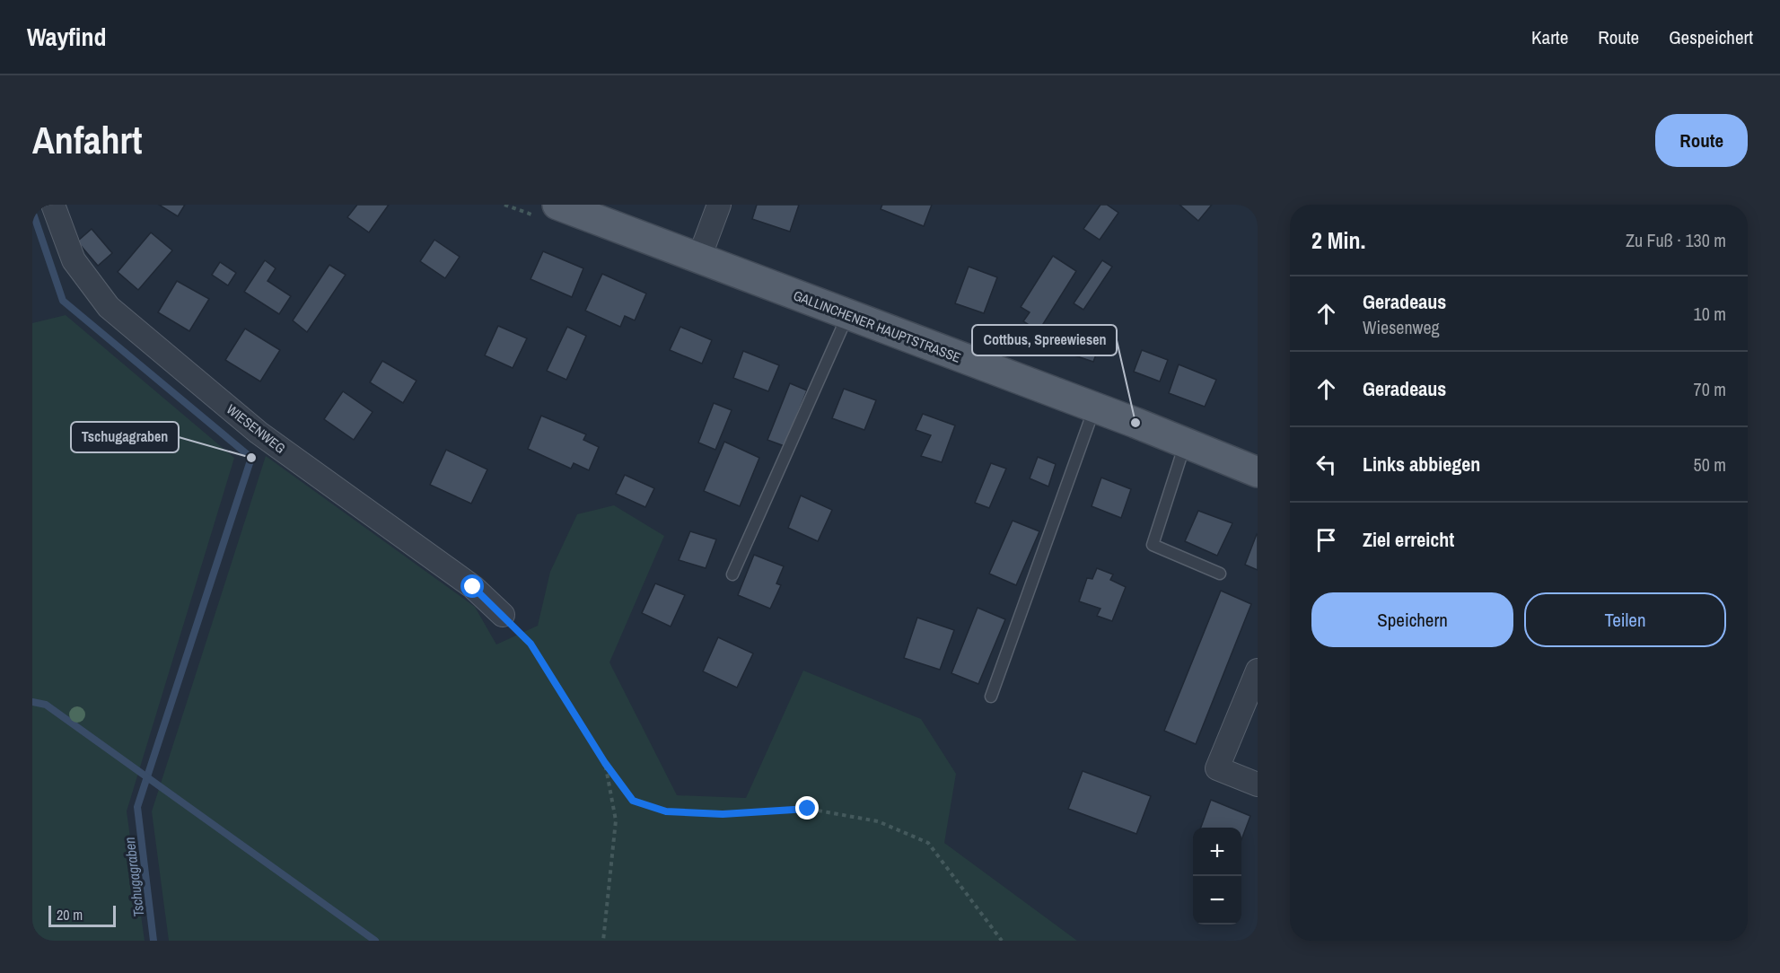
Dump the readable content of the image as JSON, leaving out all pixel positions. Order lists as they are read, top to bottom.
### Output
{
  "streets": {
    "main road": ["GALLINCHENER HAUPTSTRASSE"],
    "street": ["WIESENWEG"]
  },
  "water": ["Tschugagraben"],
  "places": ["Cottbus, Spreewiesen", "Tschugagraben"],
  "scale_bar": "20 m",
  "page": {
    "header": "Wayfind",
    "nav": ["Karte", "Route", "Gespeichert"],
    "buttons": [
      "Route",
      ["Speichern", "Teilen"]
    ],
    "title": "Anfahrt",
    "heading": ["2 Min.", "Zu Fuß · 130 m"],
    "list": [
      ["Geradeaus", "Wiesenweg", "10 m"],
      ["Geradeaus", "70 m"],
      ["Links abbiegen", "50 m"],
      "Ziel erreicht"
    ],
    "map_buttons": ["+", "−"],
    "scale": "20 m"
  }
}
